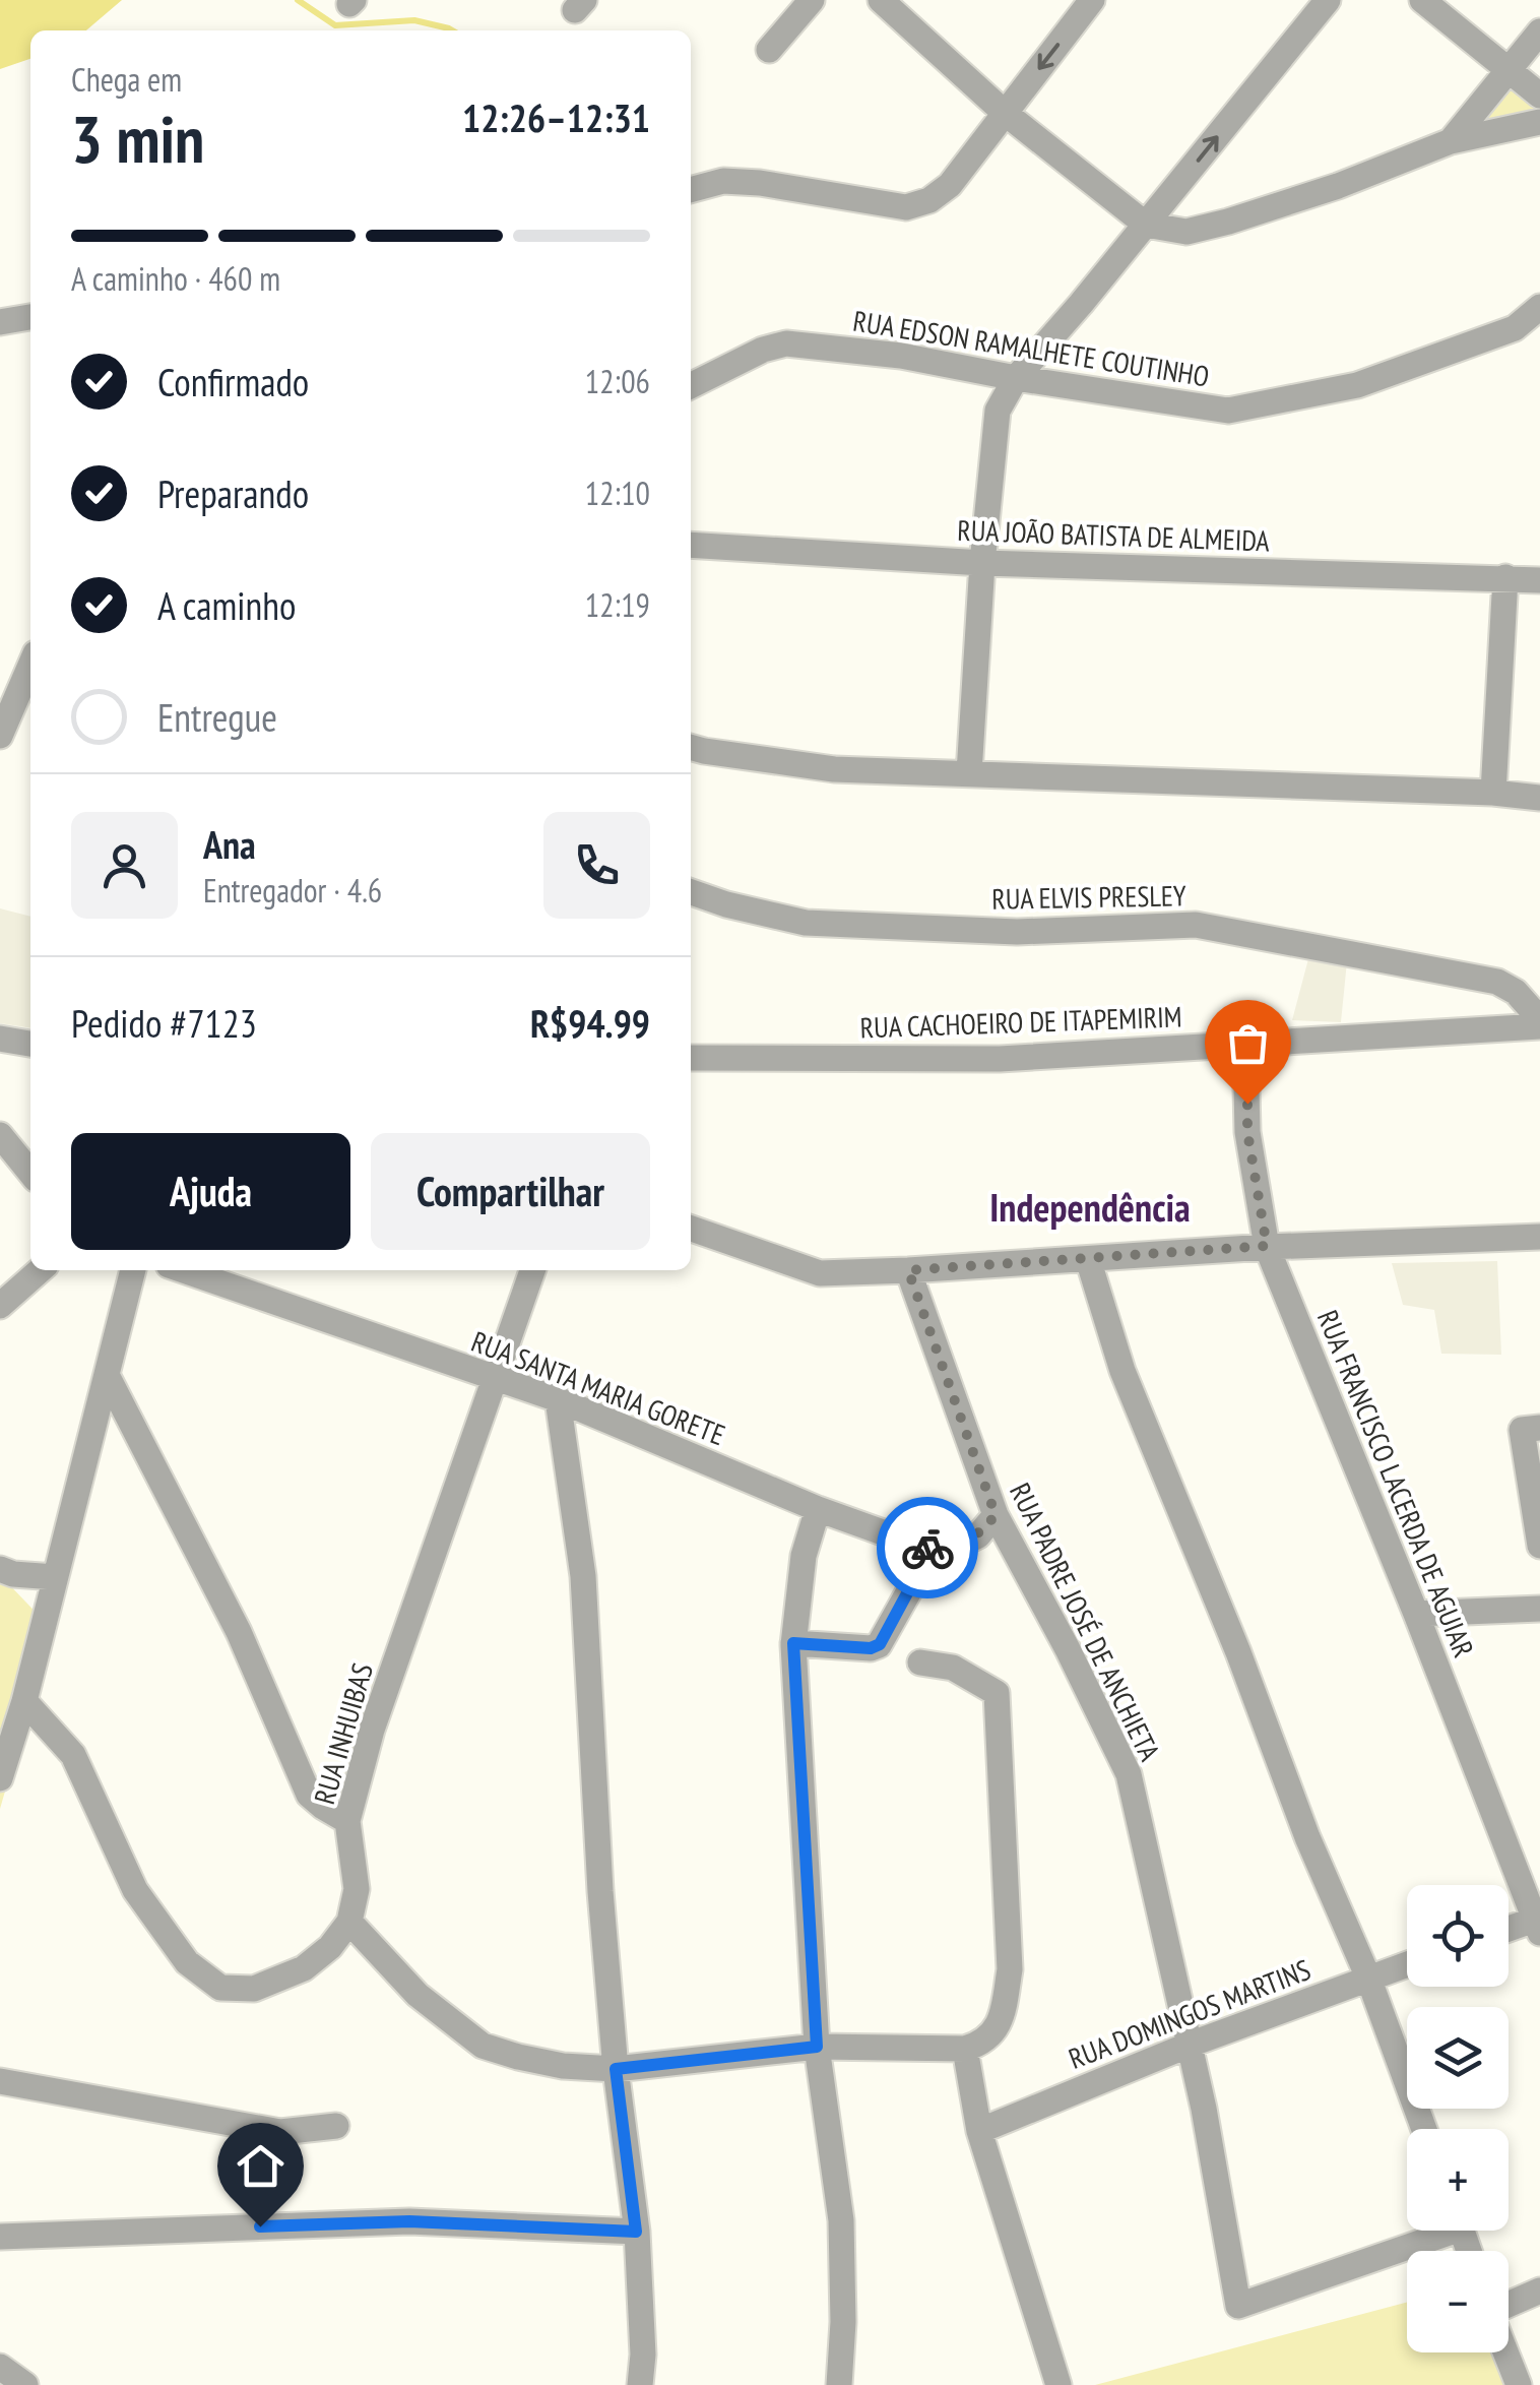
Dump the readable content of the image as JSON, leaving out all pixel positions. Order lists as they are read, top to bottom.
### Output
{
  "streets": {
    "street": [
      "RUA EDSON RAMALHETE COUTINHO",
      "RUA JOÃO BATISTA DE ALMEIDA",
      "RUA ELVIS PRESLEY",
      "RUA CACHOEIRO DE ITAPEMIRIM",
      "RUA SANTA MARIA GORETE",
      "RUA FRANCISCO LACERDA DE AGUIAR",
      "RUA PADRE JOSÉ DE ANCHIETA",
      "RUA INHUIBAS",
      "RUA DOMINGOS MARTINS"
    ]
  },
  "crossings": [
    ["RUA CACHOEIRO DE ITAPEMIRIM", "RUA FRANCISCO LACERDA DE AGUIAR"],
    ["RUA SANTA MARIA GORETE", "RUA PADRE JOSÉ DE ANCHIETA"],
    ["RUA SANTA MARIA GORETE", "RUA INHUIBAS"],
    ["RUA PADRE JOSÉ DE ANCHIETA", "RUA DOMINGOS MARTINS"]
  ],
  "districts": ["Independência"],
  "page": {
    "heading": ["3 min", "Chega em", "12:26–12:31"],
    "panel": [
      "Ana",
      "Entregador · 4.6",
      "Pedido #7123",
      "R$94.99"
    ],
    "bar": "A caminho · 460 m",
    "list": [
      ["Confirmado", "12:06"],
      ["Preparando", "12:10"],
      ["A caminho", "12:19"],
      "Entregue"
    ],
    "buttons": ["Ajuda", "Compartilhar"],
    "map_buttons": ["+", "−"]
  }
}
